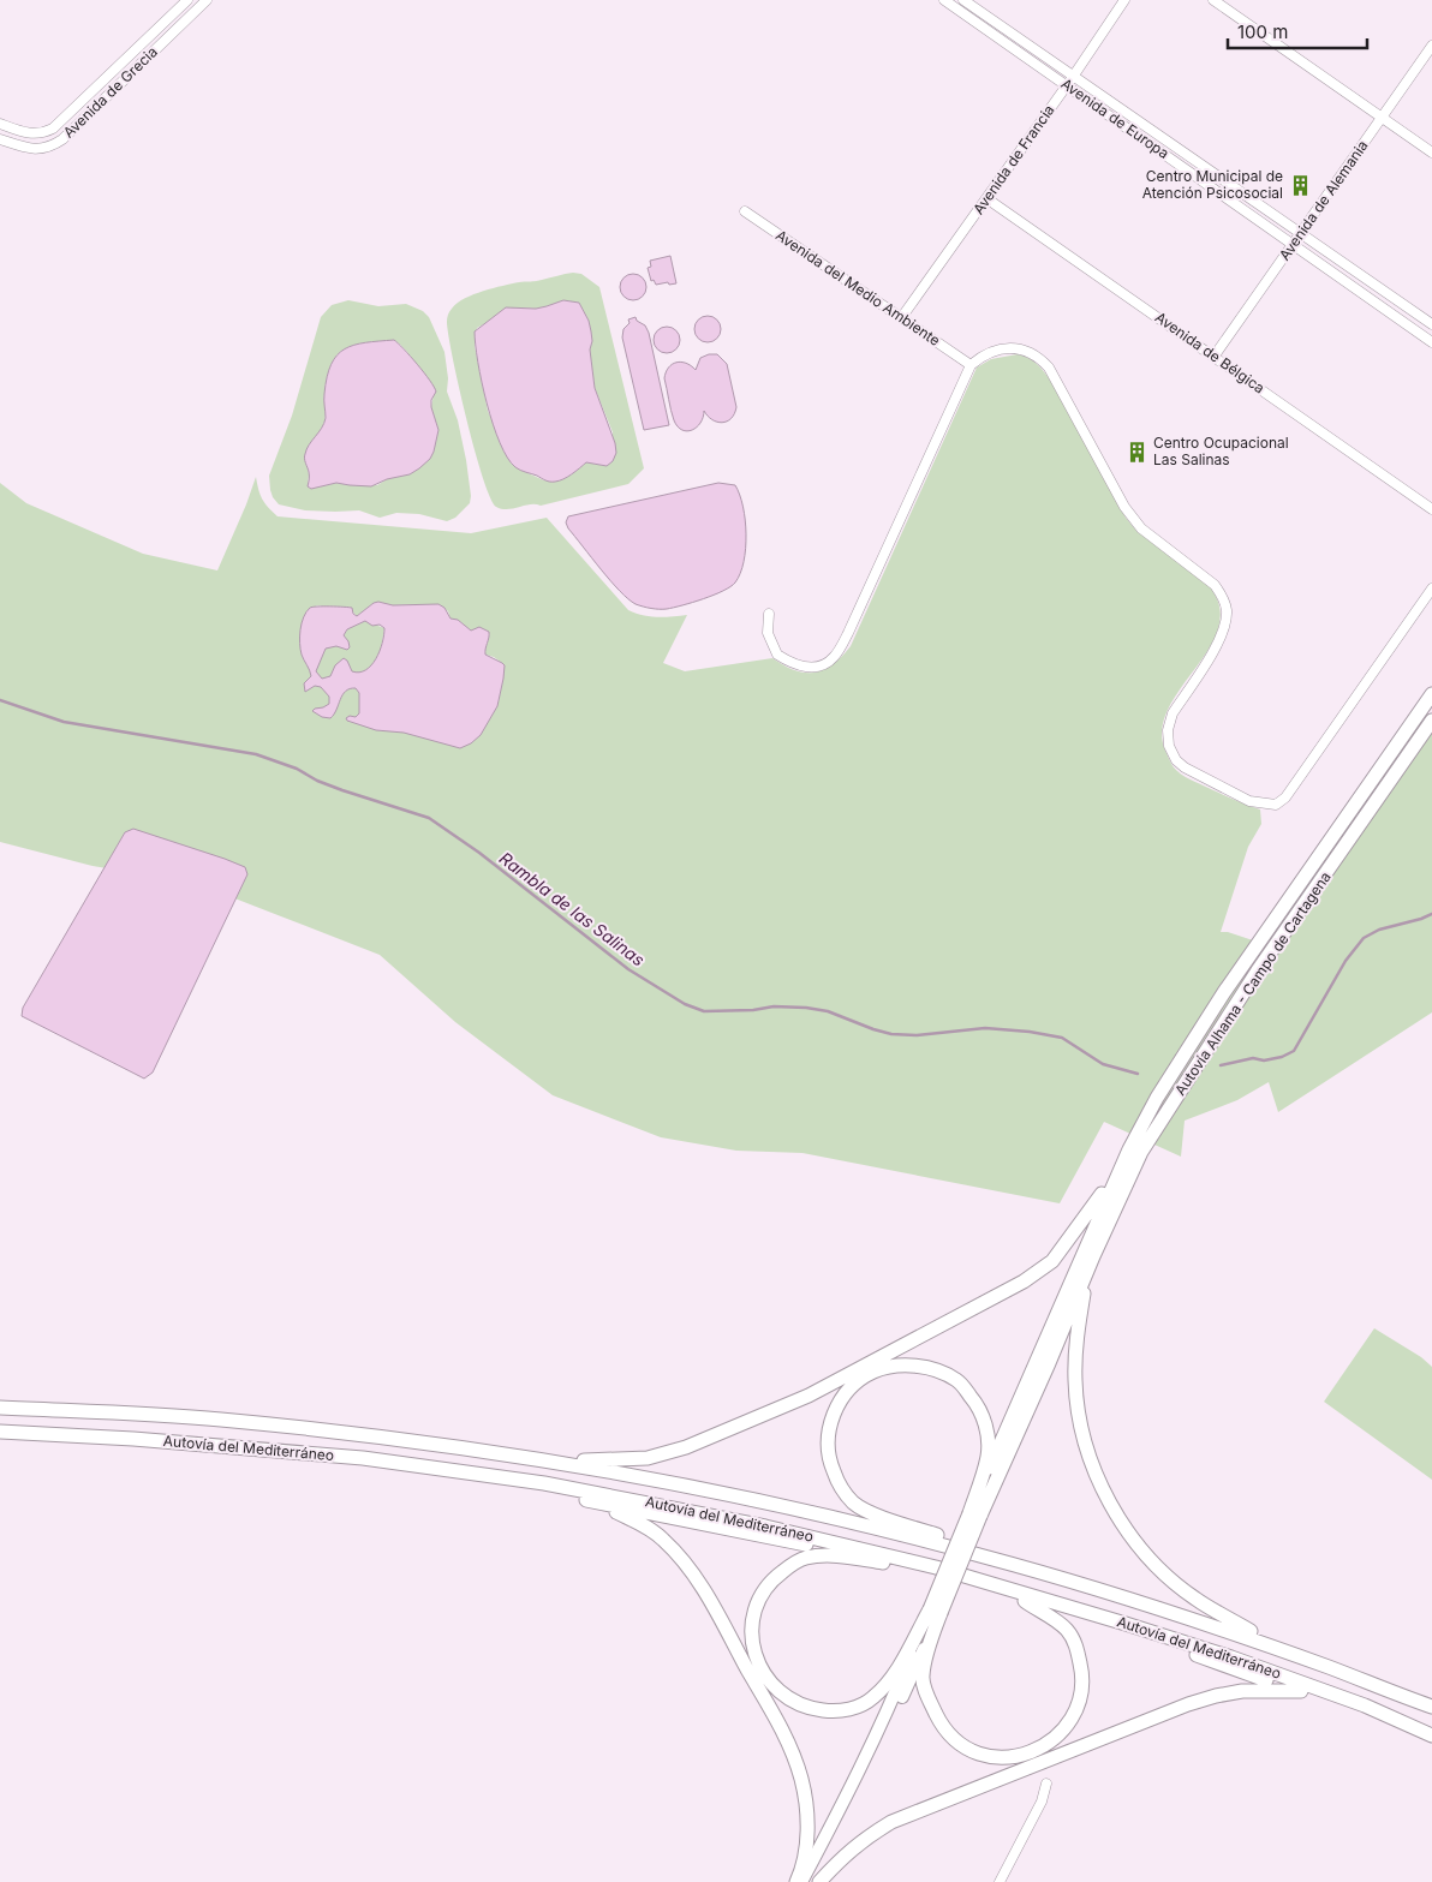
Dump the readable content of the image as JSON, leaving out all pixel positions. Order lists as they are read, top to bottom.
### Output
{
  "streets": {
    "highway": ["Autovía Alhama - Campo de Cartagena", "Autovía del Mediterráneo"],
    "street": [
      "Avenida de Grecia",
      "Avenida de Europa",
      "Avenida de Francia",
      "Avenida de Alemania",
      "Avenida del Medio Ambiente",
      "Avenida de Bélgica"
    ]
  },
  "crossings": [
    ["Avenida de Europa", "Avenida de Francia"],
    ["Avenida de Europa", "Avenida de Alemania"],
    ["Avenida de Francia", "Avenida del Medio Ambiente"],
    ["Avenida de Francia", "Avenida de Bélgica"],
    ["Avenida de Alemania", "Avenida de Bélgica"]
  ],
  "water": ["Rambla de las Salinas"],
  "places": {
    "building": ["Centro Municipal de Atención Psicosocial", "Centro Ocupacional Las Salinas"]
  },
  "scale_bar": "100 m"
}
